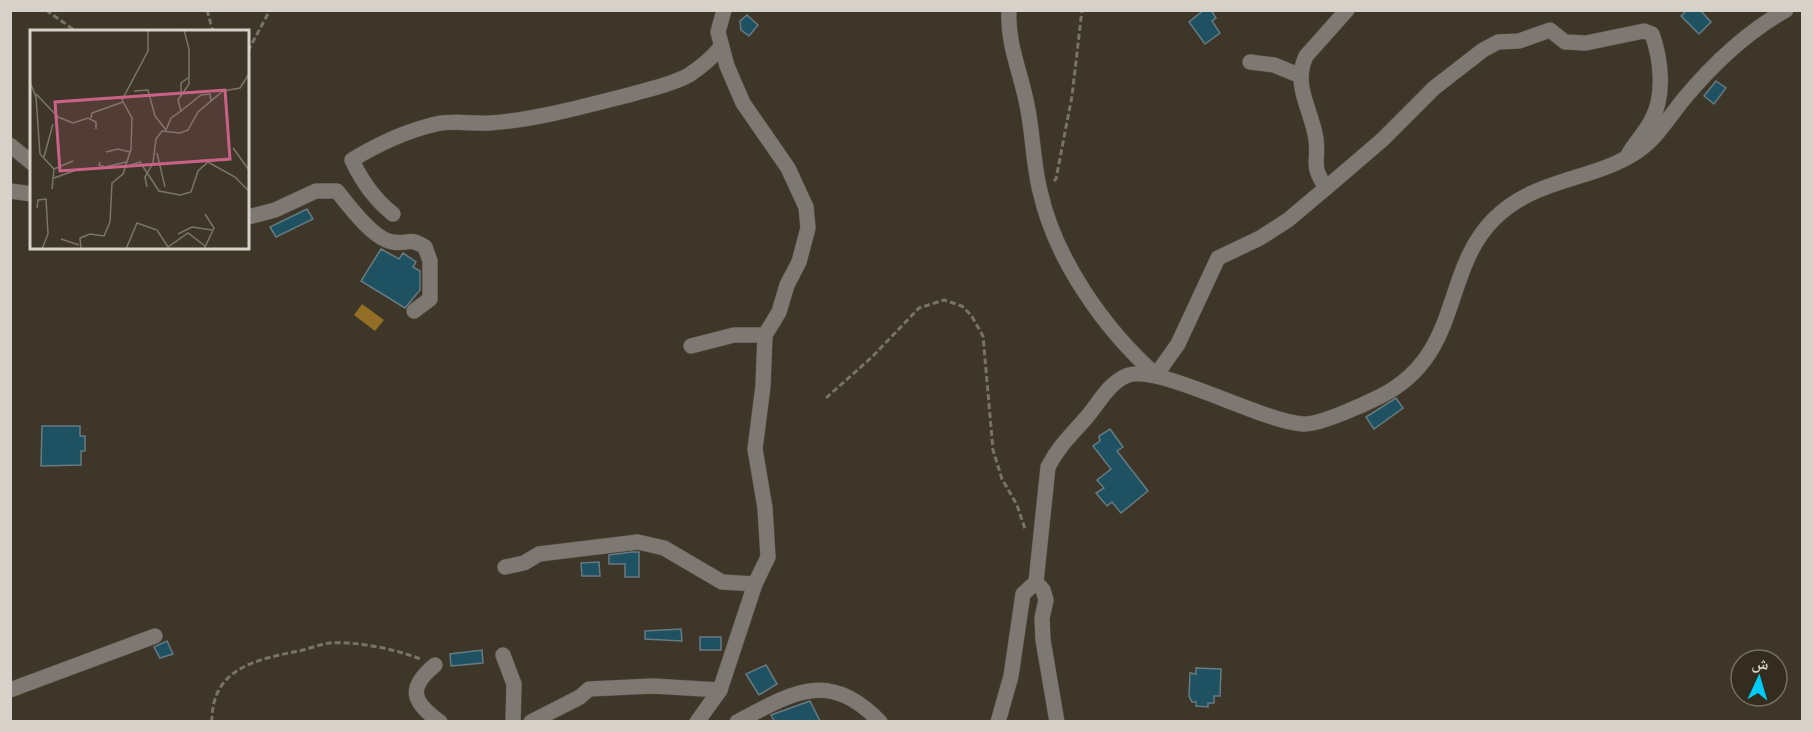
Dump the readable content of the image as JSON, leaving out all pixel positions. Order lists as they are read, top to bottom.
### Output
{
  "north": "top"
}
